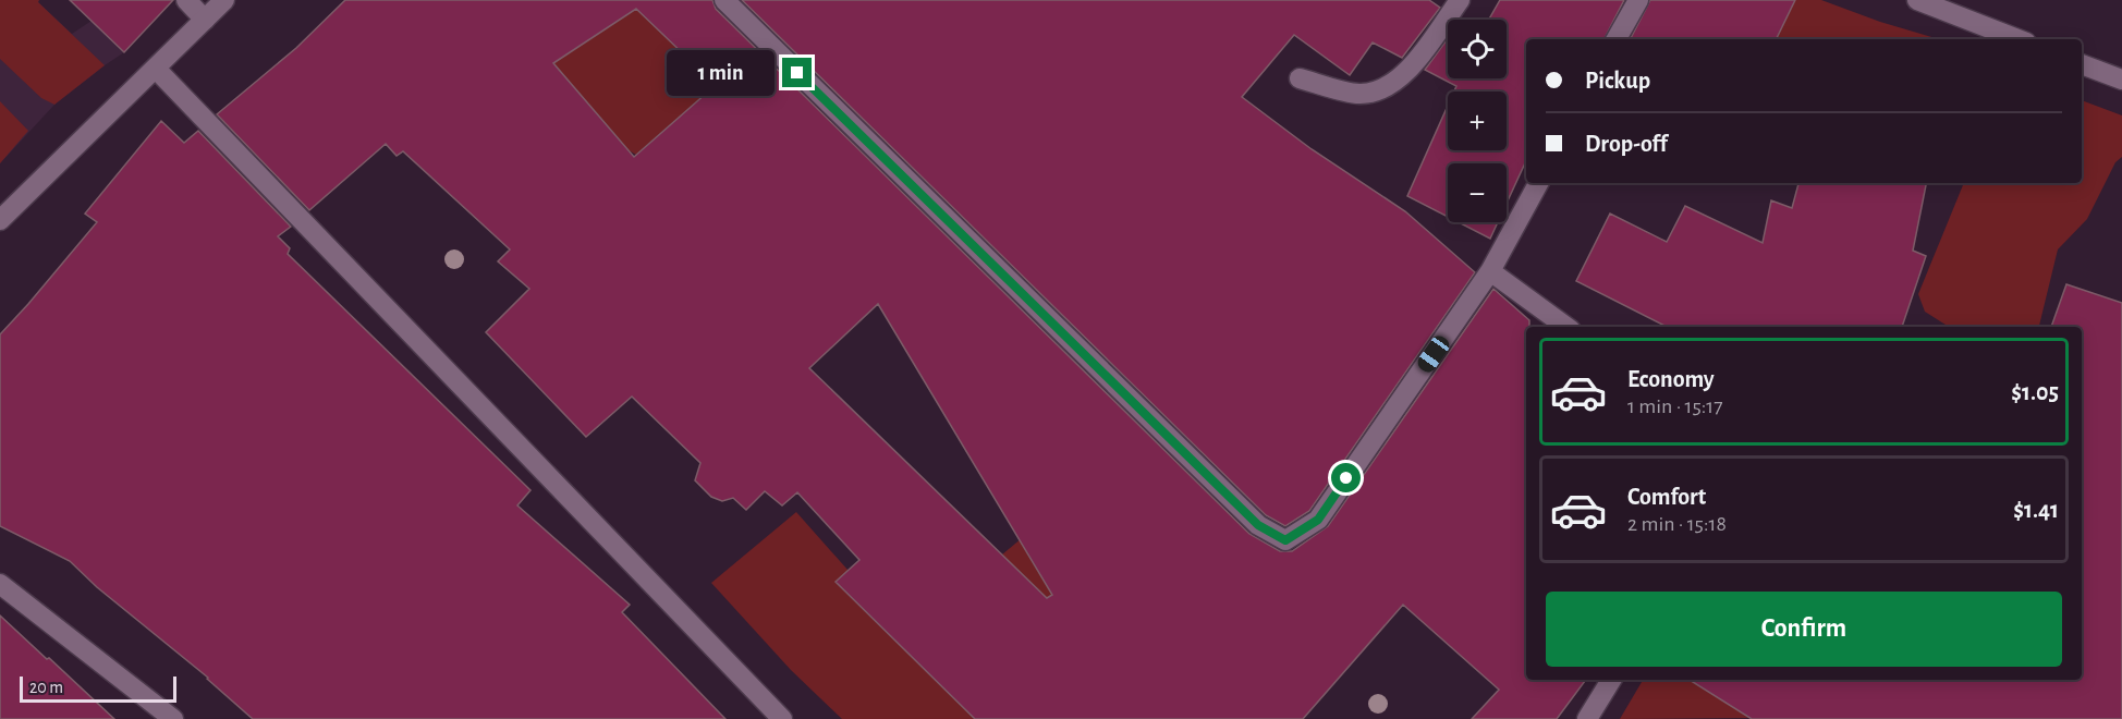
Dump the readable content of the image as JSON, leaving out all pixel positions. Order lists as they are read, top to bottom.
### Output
{
  "scale_bar": "20 m",
  "page": {
    "map_buttons": ["+", "−"],
    "banner": ["Pickup", "Drop-off"],
    "bubble": "1 min",
    "list": [
      {
        "name": "Economy",
        "note": "1 min · 15:17",
        "value": "$1.05"
      },
      {
        "name": "Comfort",
        "note": "2 min · 15:18",
        "value": "$1.41"
      }
    ],
    "buttons": "Confirm",
    "scale": "20 m"
  }
}
